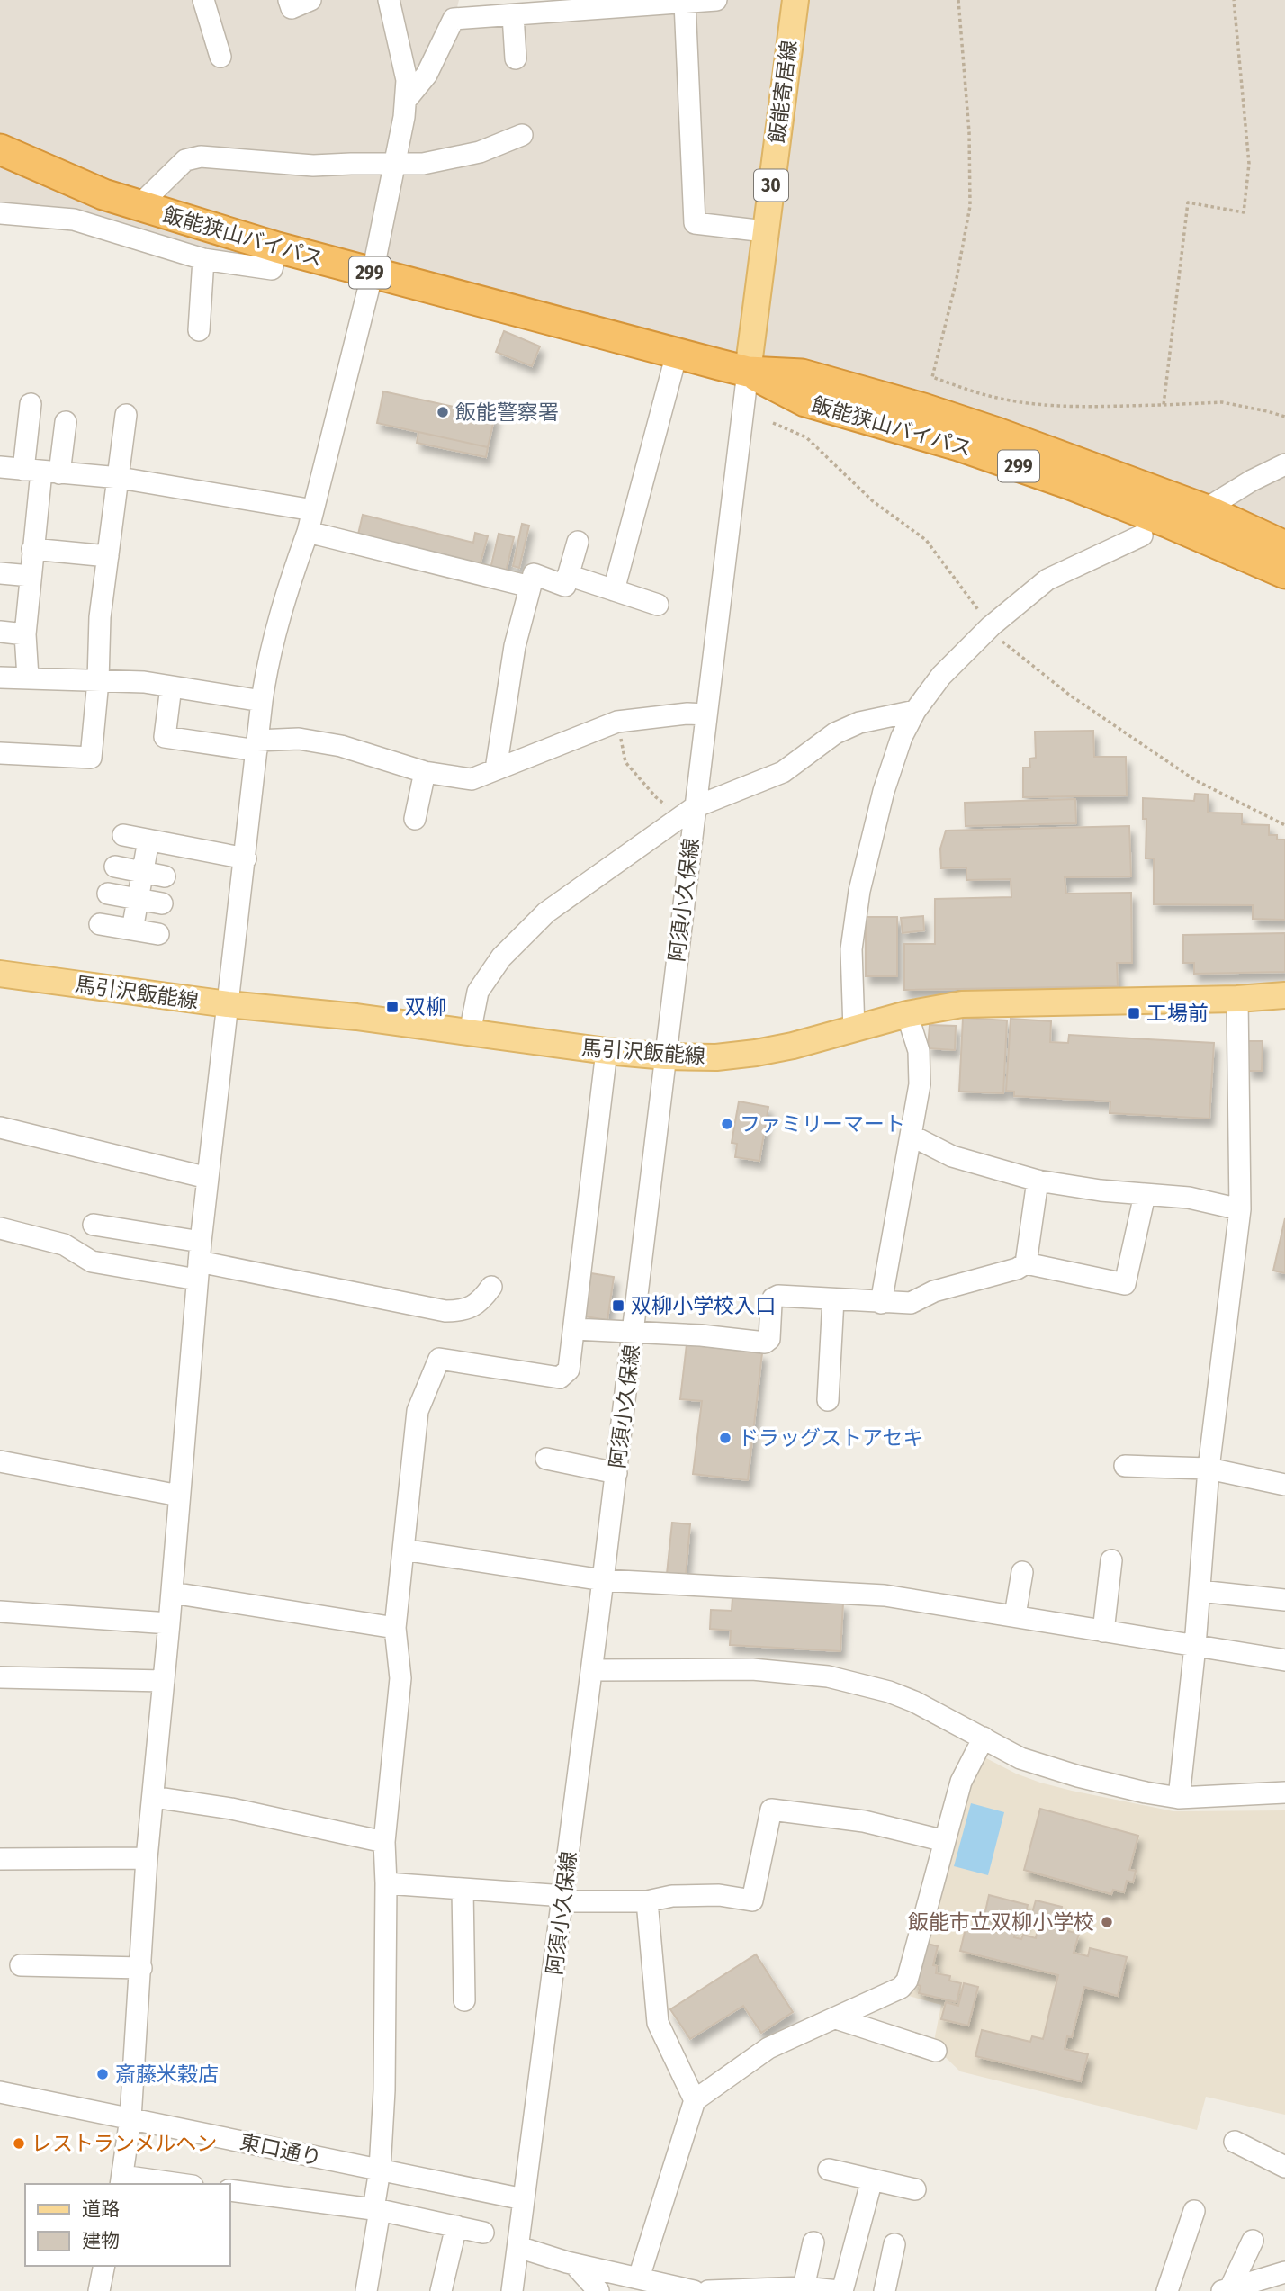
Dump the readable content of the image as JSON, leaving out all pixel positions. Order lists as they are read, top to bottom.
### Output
{
  "streets": {
    "highway": ["飯能狭山バイパス", "299"],
    "main road": ["飯能寄居線", "30", "馬引沢飯能線"],
    "street": ["阿須小久保線", "東口通り"]
  },
  "crossings": [
    ["飯能寄居線", "飯能狭山バイパス"],
    ["飯能寄居線", "阿須小久保線"],
    ["飯能狭山バイパス", "阿須小久保線"],
    ["阿須小久保線", "馬引沢飯能線"],
    ["阿須小久保線", "東口通り"]
  ],
  "places": {
    "other": [
      "飯能警察署",
      "ファミリーマート",
      "ドラッグストアセキ",
      "飯能市立双柳小学校",
      "斎藤米穀店",
      "レストランメルヘン"
    ],
    "transit": ["双柳", "工場前", "双柳小学校入口"]
  },
  "legend": ["道路", "建物"]
}
